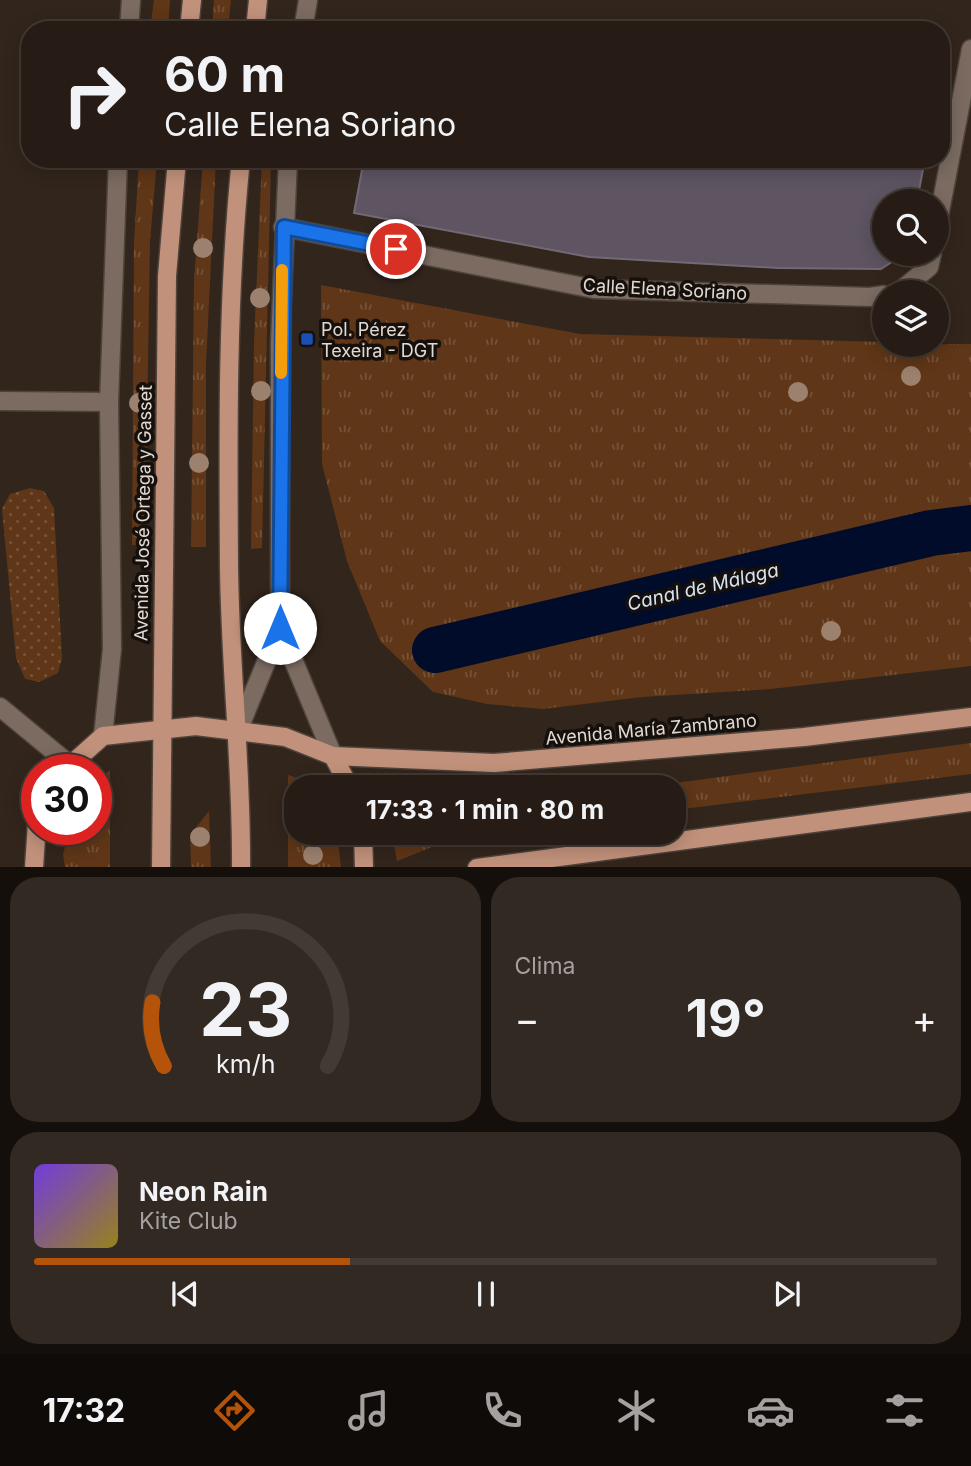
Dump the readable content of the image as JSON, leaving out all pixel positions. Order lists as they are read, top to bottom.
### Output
{
  "streets": {
    "main road": ["Avenida José Ortega y Gasset", "Avenida María Zambrano"],
    "street": ["Calle Elena Soriano"]
  },
  "crossings": [
    ["Avenida José Ortega y Gasset", "Avenida María Zambrano"]
  ],
  "water": ["Canal de Málaga"],
  "places": {
    "transit": ["Pol. Pérez Texeira - DGT"]
  },
  "page": {
    "turn": ["60 m", "Calle Elena Soriano"],
    "limit": "30",
    "trip": "17:33 · 1 min · 80 m",
    "tile": "Clima",
    "heat": ["−", "19°", "+"],
    "song": ["Neon Rain", "Kite Club"],
    "tabs": "17:32",
    "gauge": ["23", "km/h"]
  }
}
